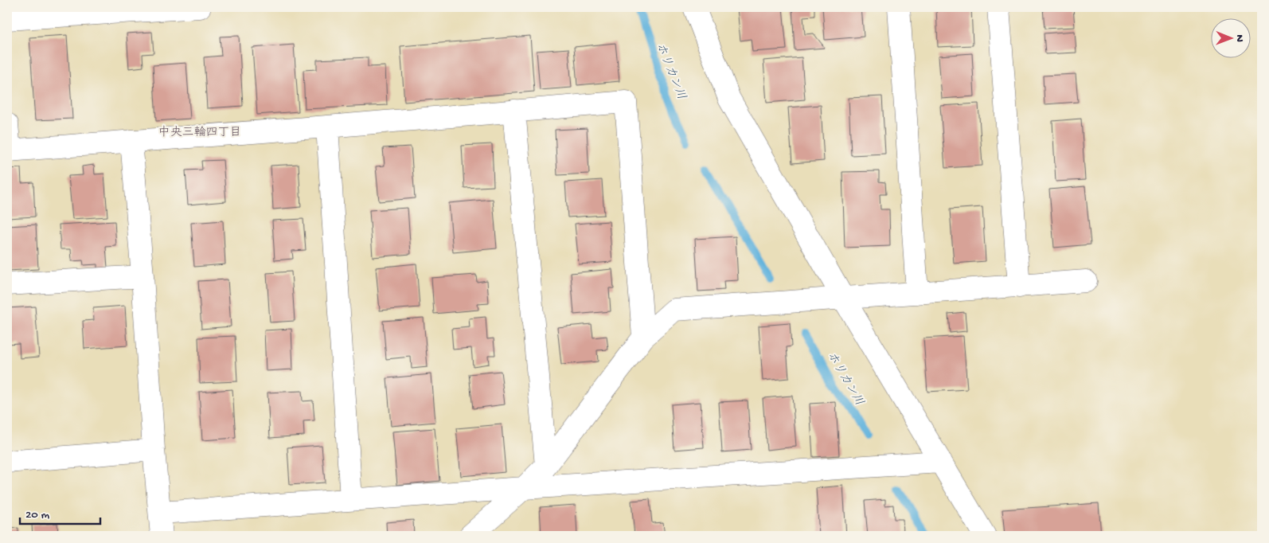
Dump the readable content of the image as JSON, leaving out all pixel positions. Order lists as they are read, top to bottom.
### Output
{
  "districts": ["中央三輪四丁目"],
  "water": ["ホリカン川"],
  "scale_bar": "20 m",
  "north": "right"
}
